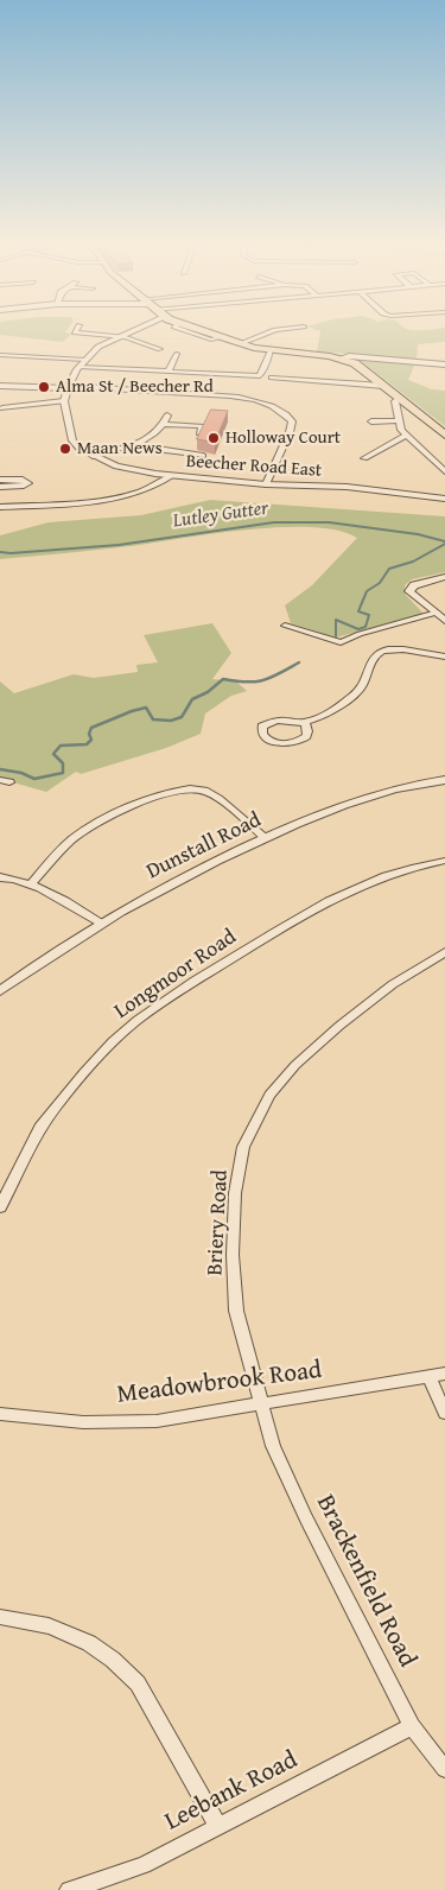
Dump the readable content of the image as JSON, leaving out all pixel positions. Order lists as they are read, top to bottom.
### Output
{
  "streets": {
    "street": [
      "Beecher Road East",
      "Dunstall Road",
      "Longmoor Road",
      "Briery Road",
      "Meadowbrook Road",
      "Brackenfield Road",
      "Leebank Road"
    ]
  },
  "crossings": [
    ["Briery Road", "Meadowbrook Road"],
    ["Briery Road", "Brackenfield Road"],
    ["Meadowbrook Road", "Brackenfield Road"],
    ["Brackenfield Road", "Leebank Road"]
  ],
  "water": ["Lutley Gutter"],
  "places": ["Alma St / Beecher Rd", "Holloway Court", "Maan News"]
}
